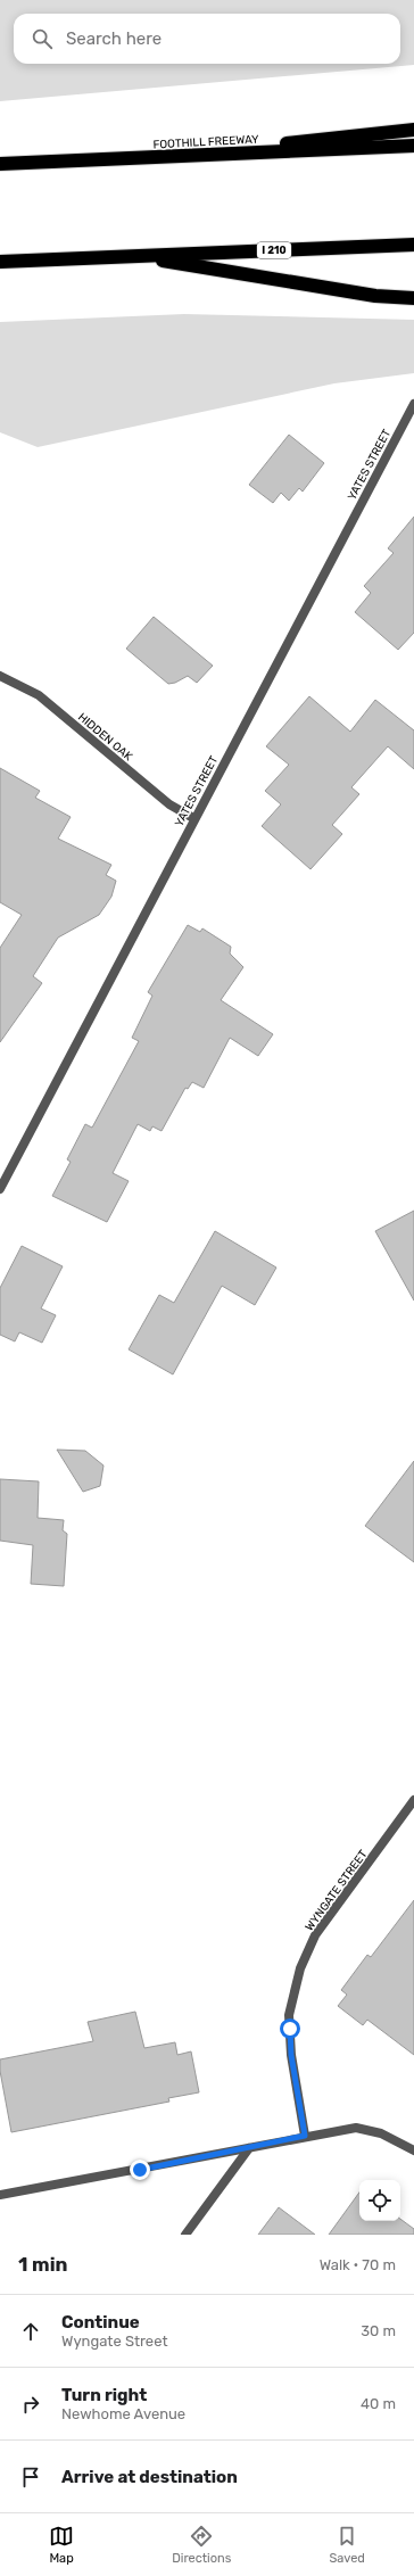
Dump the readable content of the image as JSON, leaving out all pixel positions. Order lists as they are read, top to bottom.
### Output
{
  "streets": {
    "highway": ["FOOTHILL FREEWAY", "I 210"],
    "street": ["YATES STREET", "HIDDEN OAK", "WYNGATE STREET"]
  },
  "crossings": [
    ["YATES STREET", "HIDDEN OAK"]
  ],
  "page": {
    "search": "Search here",
    "heading": ["1 min", "Walk · 70 m"],
    "list": [
      ["Continue", "Wyngate Street", "30 m"],
      ["Turn right", "Newhome Avenue", "40 m"],
      "Arrive at destination"
    ],
    "nav": ["Map", "Directions", "Saved"]
  }
}
